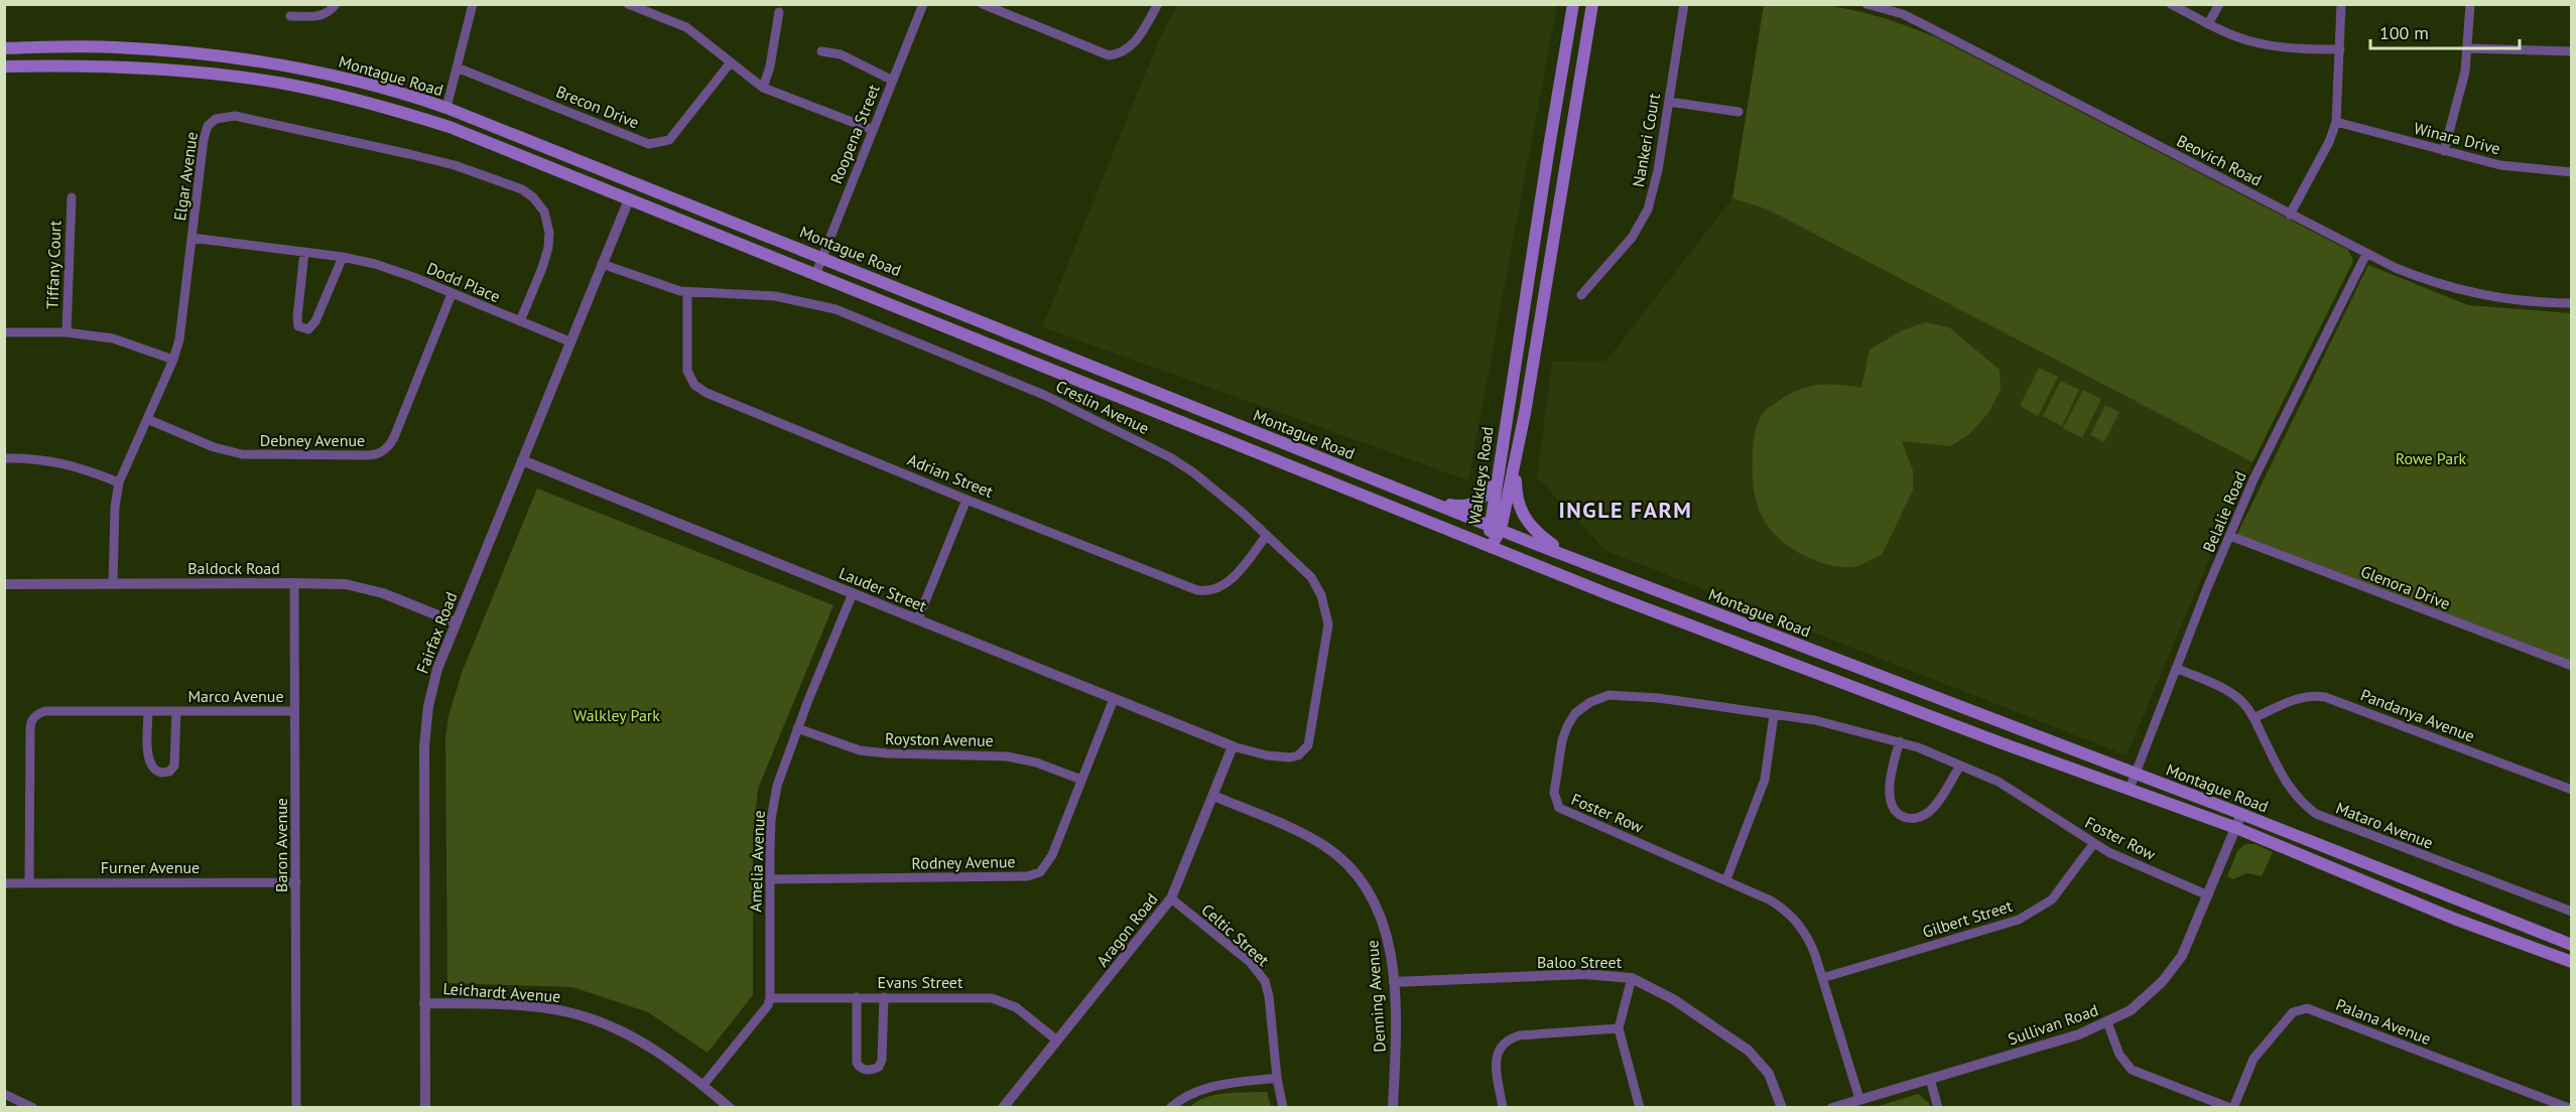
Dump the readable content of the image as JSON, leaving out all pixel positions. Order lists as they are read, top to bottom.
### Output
{
  "streets": {
    "main road": ["Montague Road", "Walkleys Road"],
    "street": [
      "Brecon Drive",
      "Roopena Street",
      "Winara Drive",
      "Nankeri Court",
      "Beovich Road",
      "Elgar Avenue",
      "Tiffany Court",
      "Dodd Place",
      "Creslin Avenue",
      "Debney Avenue",
      "Adrian Street",
      "Belalie Road",
      "Baldock Road",
      "Glenora Drive",
      "Lauder Street",
      "Fairfax Road",
      "Marco Avenue",
      "Pandanya Avenue",
      "Royston Avenue",
      "Foster Row",
      "Mataro Avenue",
      "Baron Avenue",
      "Amelia Avenue",
      "Rodney Avenue",
      "Furner Avenue",
      "Gilbert Street",
      "Aragon Road",
      "Celtic Street",
      "Baloo Street",
      "Evans Street",
      "Leichardt Avenue",
      "Denning Avenue",
      "Palana Avenue",
      "Sullivan Road"
    ]
  },
  "crossings": [
    ["Montague Road", "Roopena Street"],
    ["Montague Road", "Walkleys Road"],
    ["Montague Road", "Belalie Road"],
    ["Montague Road", "Fairfax Road"],
    ["Montague Road", "Sullivan Road"],
    ["Beovich Road", "Belalie Road"],
    ["Elgar Avenue", "Dodd Place"],
    ["Elgar Avenue", "Debney Avenue"],
    ["Elgar Avenue", "Baldock Road"],
    ["Dodd Place", "Debney Avenue"],
    ["Dodd Place", "Fairfax Road"],
    ["Creslin Avenue", "Adrian Street"],
    ["Creslin Avenue", "Lauder Street"],
    ["Creslin Avenue", "Fairfax Road"],
    ["Creslin Avenue", "Aragon Road"],
    ["Belalie Road", "Glenora Drive"],
    ["Belalie Road", "Mataro Avenue"],
    ["Baldock Road", "Fairfax Road"],
    ["Baldock Road", "Baron Avenue"],
    ["Lauder Street", "Fairfax Road"],
    ["Lauder Street", "Amelia Avenue"],
    ["Lauder Street", "Rodney Avenue"],
    ["Lauder Street", "Aragon Road"],
    ["Fairfax Road", "Leichardt Avenue"],
    ["Marco Avenue", "Baron Avenue"],
    ["Marco Avenue", "Furner Avenue"],
    ["Pandanya Avenue", "Mataro Avenue"],
    ["Royston Avenue", "Amelia Avenue"],
    ["Royston Avenue", "Rodney Avenue"],
    ["Foster Row", "Gilbert Street"],
    ["Foster Row", "Sullivan Road"],
    ["Baron Avenue", "Furner Avenue"],
    ["Amelia Avenue", "Rodney Avenue"],
    ["Amelia Avenue", "Evans Street"],
    ["Aragon Road", "Celtic Street"],
    ["Aragon Road", "Evans Street"],
    ["Aragon Road", "Denning Avenue"],
    ["Baloo Street", "Denning Avenue"]
  ],
  "districts": ["INGLE FARM"],
  "parks": ["Rowe Park", "Walkley Park"],
  "scale_bar": "100 m"
}
